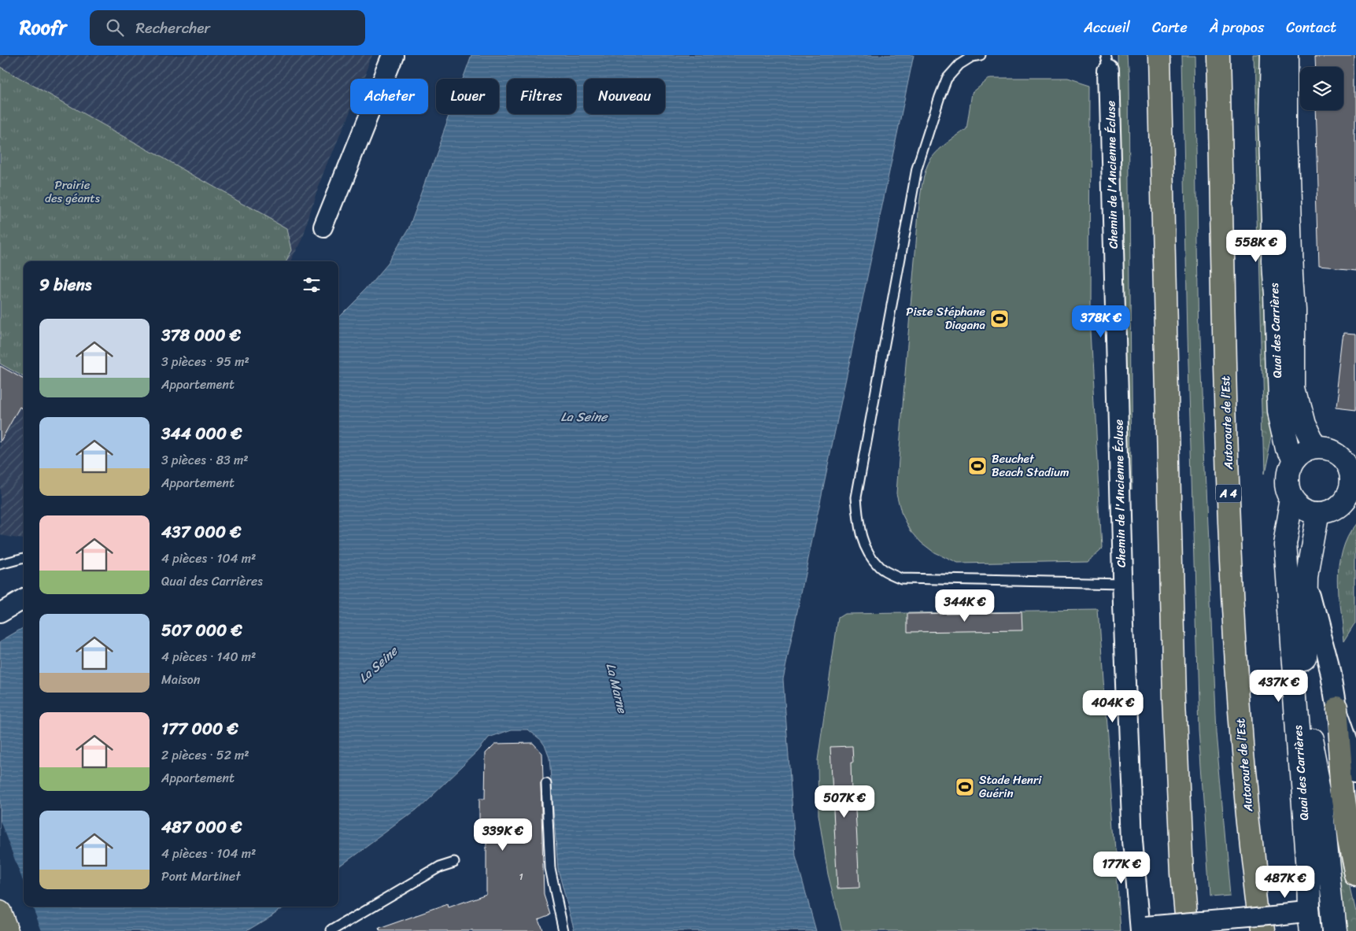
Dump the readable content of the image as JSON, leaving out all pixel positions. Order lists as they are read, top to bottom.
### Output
{
  "streets": {
    "main road": ["Quai des Carrières", "Autoroute de l’Est", "A 4"],
    "street": ["Chemin de l'Ancienne Écluse"]
  },
  "water": ["La Seine", "La Marne"],
  "parks": ["Prairie des géants"],
  "places": {
    "sports": ["Piste Stéphane Diagana", "Beuchet Beach Stadium", "Stade Henri Guérin"]
  },
  "house_numbers": ["1"],
  "page": {
    "header": "Roofr",
    "search": "Rechercher",
    "nav": [
      "Accueil",
      "Carte",
      "À propos",
      "Contact"
    ],
    "chip": [
      "Acheter",
      "Louer",
      "Filtres",
      "Nouveau"
    ],
    "price": [
      "558K €",
      "378K €",
      "344K €",
      "437K €",
      "404K €",
      "507K €",
      "339K €",
      "177K €",
      "487K €"
    ],
    "heading": "9 biens",
    "list": [
      {
        "name": "378 000 €",
        "note": "3 pièces · 95 m² · Appartement"
      },
      {
        "name": "344 000 €",
        "note": "3 pièces · 83 m² · Appartement"
      },
      {
        "name": "437 000 €",
        "note": "4 pièces · 104 m² · Quai des Carrières"
      },
      {
        "name": "507 000 €",
        "note": "4 pièces · 140 m² · Maison"
      },
      {
        "name": "177 000 €",
        "note": "2 pièces · 52 m² · Appartement"
      },
      {
        "name": "487 000 €",
        "note": "4 pièces · 104 m² · Pont Martinet"
      }
    ]
  }
}
